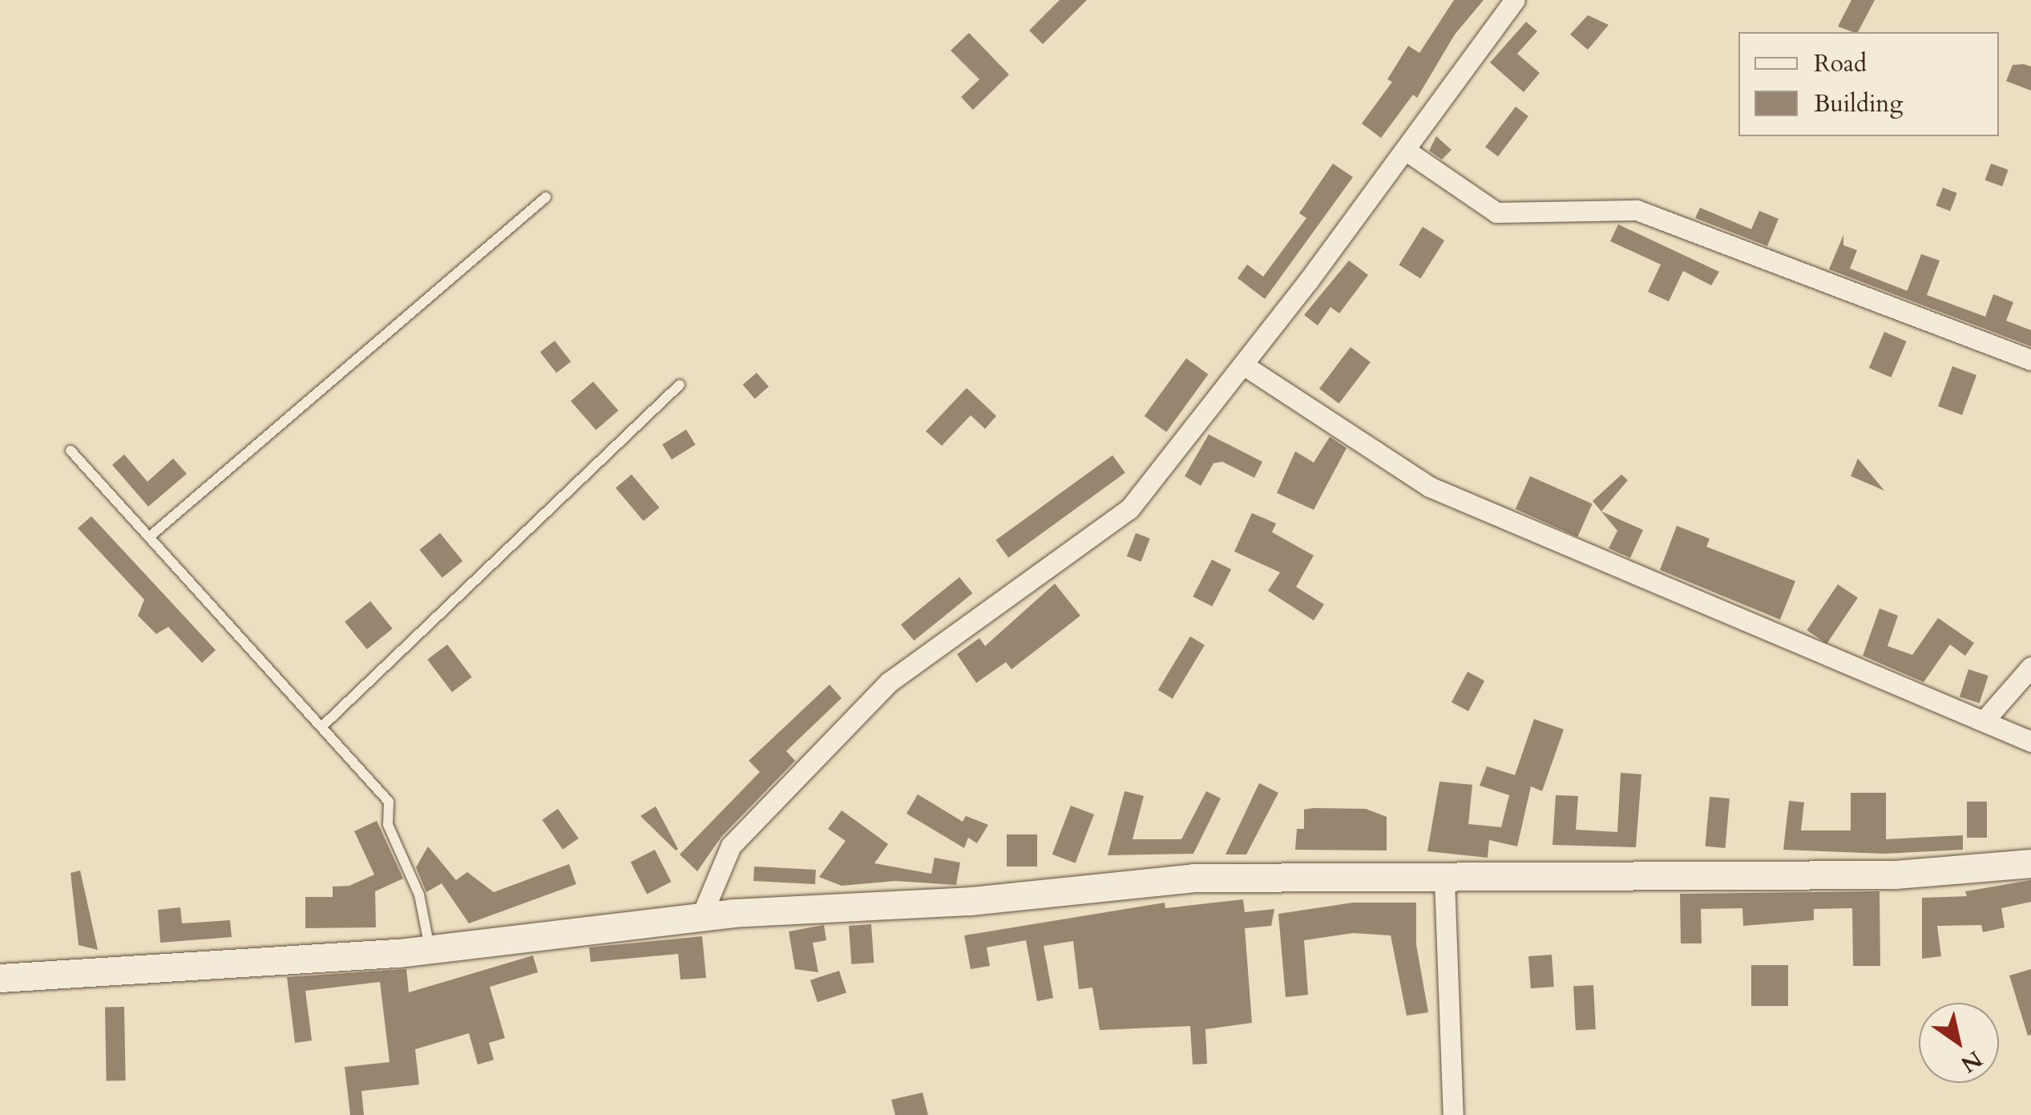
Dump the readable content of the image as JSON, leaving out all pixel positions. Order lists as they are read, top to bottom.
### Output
{
  "legend": ["Road", "Building"],
  "north": "bottom right"
}
